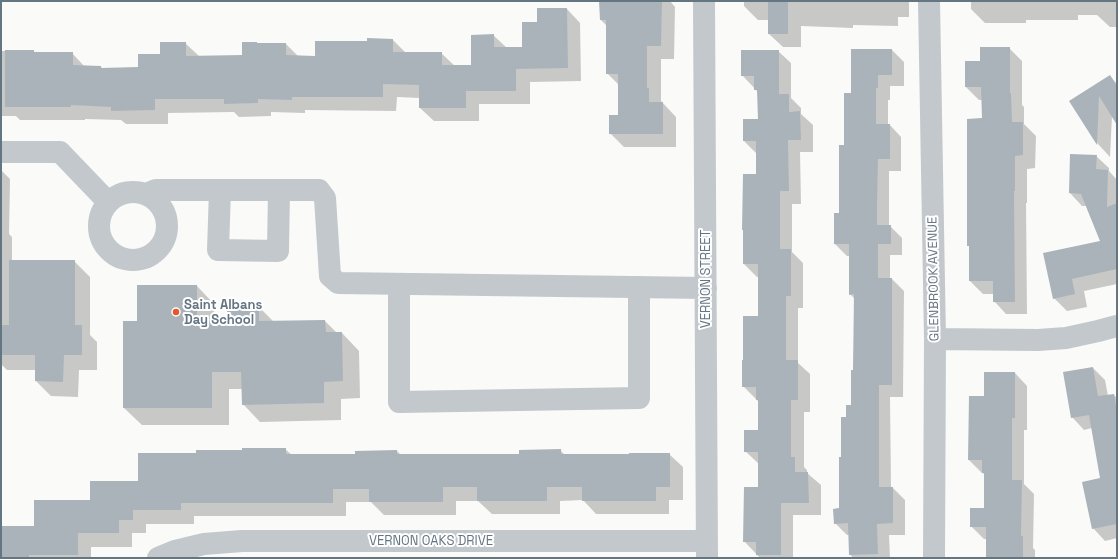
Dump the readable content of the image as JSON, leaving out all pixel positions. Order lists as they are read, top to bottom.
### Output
{
  "streets": {
    "street": ["VERNON STREET", "GLENBROOK AVENUE", "VERNON OAKS DRIVE"]
  },
  "crossings": [
    ["VERNON STREET", "VERNON OAKS DRIVE"]
  ],
  "places": ["Saint Albans Day School"]
}
